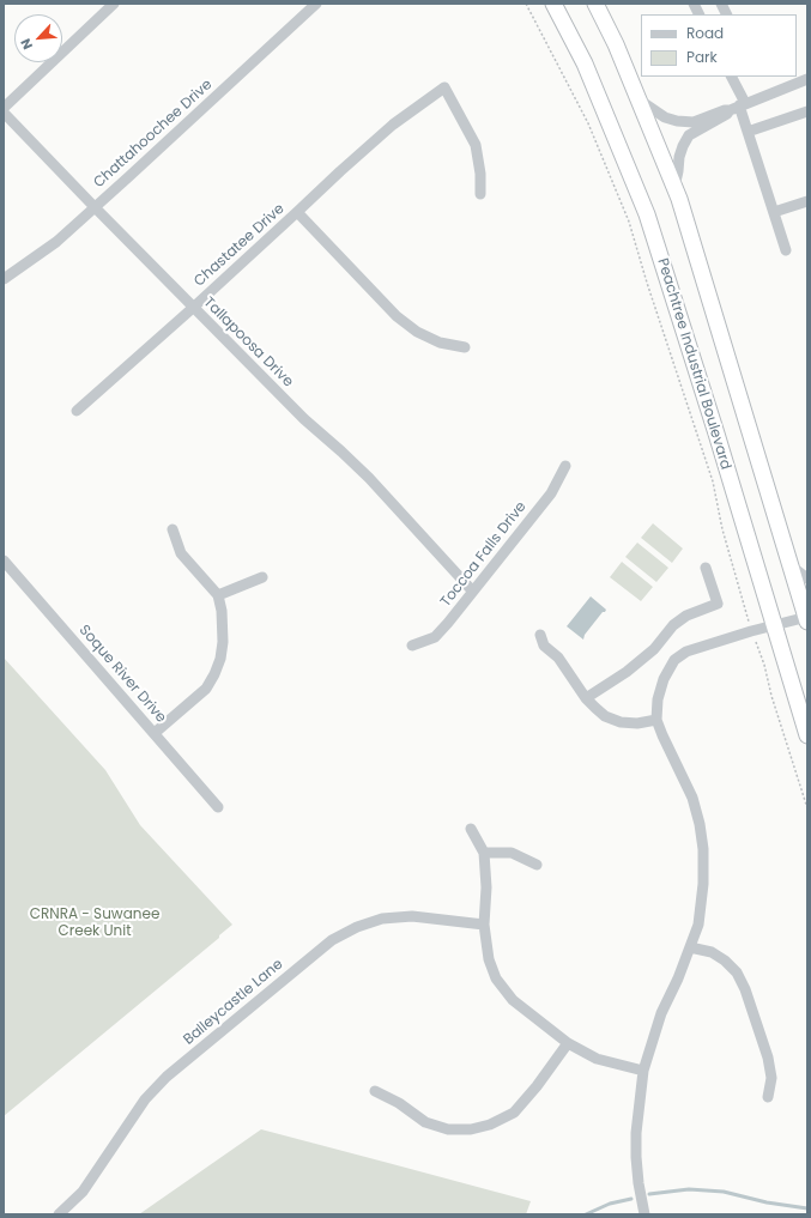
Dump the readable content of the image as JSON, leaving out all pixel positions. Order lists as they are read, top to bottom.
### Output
{
  "streets": {
    "highway": ["Peachtree Industrial Boulevard"],
    "street": [
      "Chattahoochee Drive",
      "Chastatee Drive",
      "Tallapoosa Drive",
      "Toccoa Falls Drive",
      "Soque River Drive",
      "Balleycastle Lane"
    ]
  },
  "crossings": [
    ["Chattahoochee Drive", "Tallapoosa Drive"],
    ["Chastatee Drive", "Tallapoosa Drive"],
    ["Tallapoosa Drive", "Toccoa Falls Drive"]
  ],
  "parks": ["CRNRA - Suwanee Creek Unit"],
  "legend": ["Road", "Park"],
  "north": "bottom left"
}
